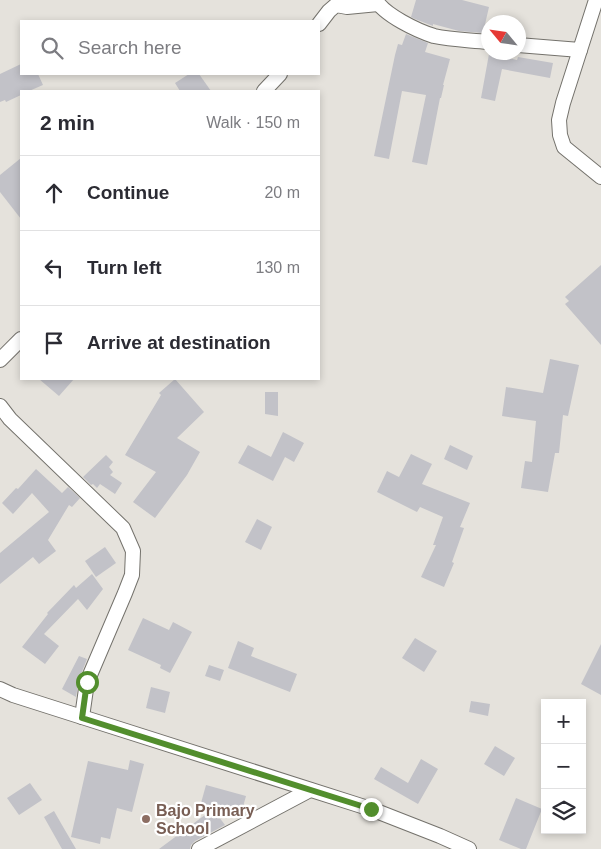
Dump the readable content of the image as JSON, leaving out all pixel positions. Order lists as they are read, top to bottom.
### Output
{
  "places": ["Bajo Primary School"],
  "north": "top left",
  "page": {
    "search": "Search here",
    "heading": ["2 min", "Walk · 150 m"],
    "list": [
      ["Continue", "20 m"],
      ["Turn left", "130 m"],
      "Arrive at destination"
    ],
    "map_buttons": ["+", "−"]
  }
}
